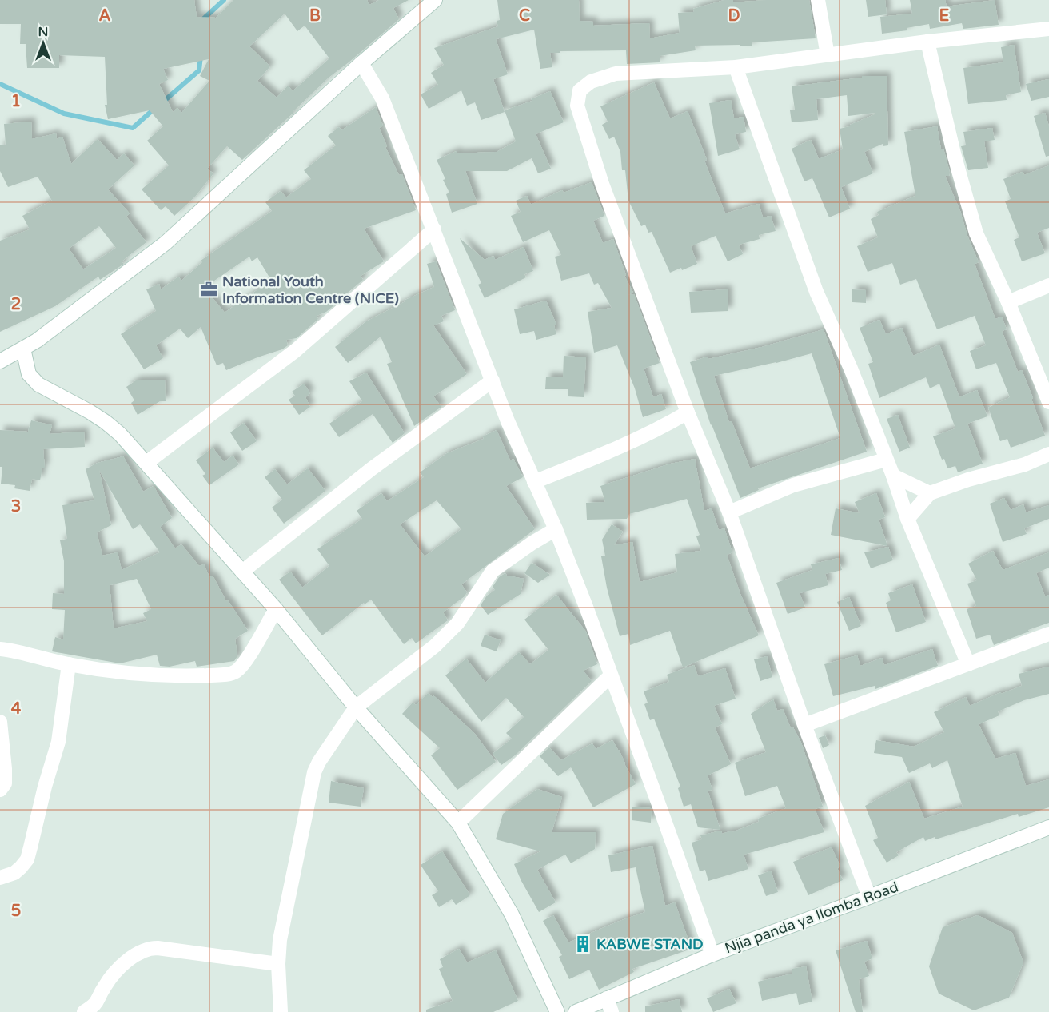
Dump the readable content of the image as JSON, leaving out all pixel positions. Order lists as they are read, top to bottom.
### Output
{
  "streets": {
    "street": ["Njia panda ya Ilomba Road"]
  },
  "places": {
    "office": ["National Youth Information Centre (NICE)"],
    "building": ["KABWE STAND"]
  },
  "north": "top",
  "grid": {
    "columns": [
      "A",
      "B",
      "C",
      "D",
      "E"
    ],
    "rows": [
      "1",
      "2",
      "3",
      "4",
      "5"
    ]
  }
}
